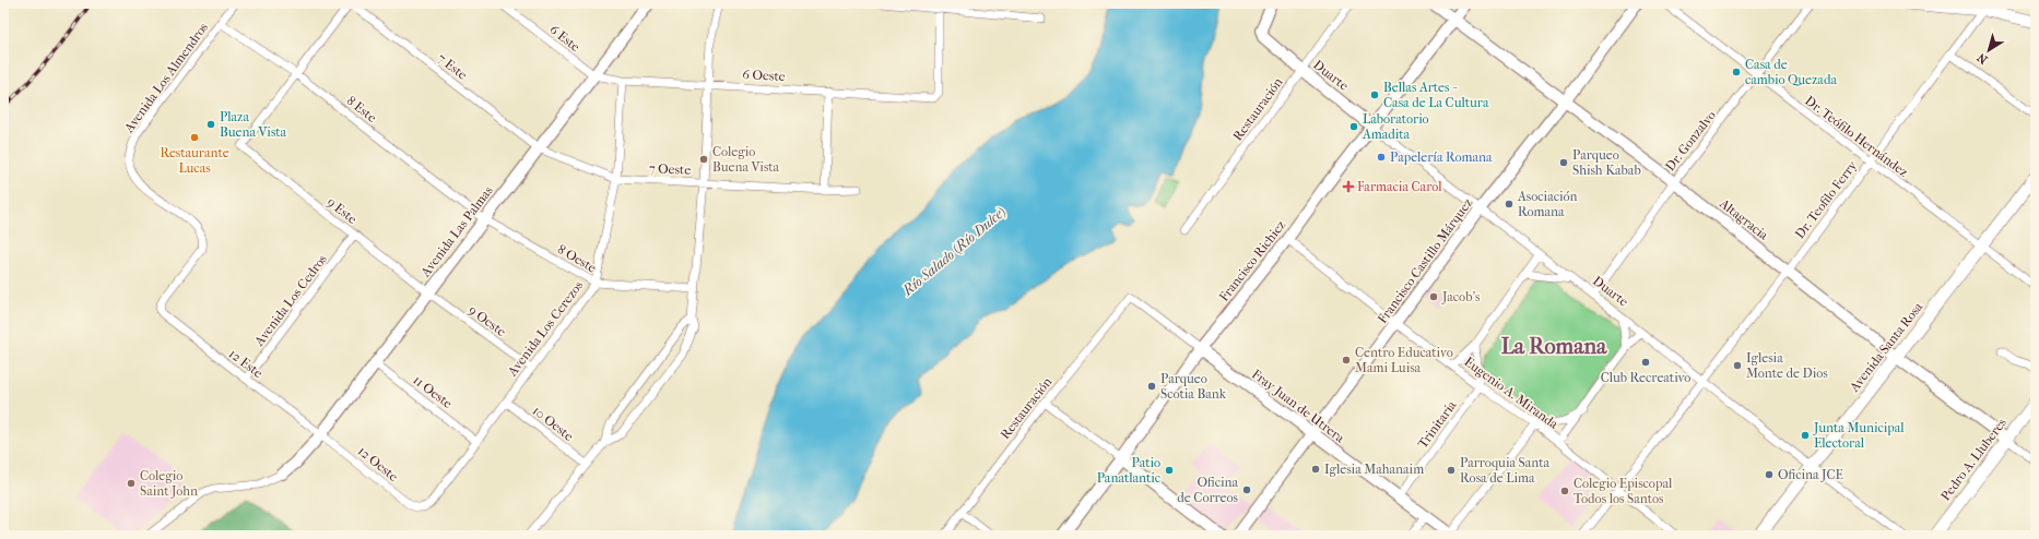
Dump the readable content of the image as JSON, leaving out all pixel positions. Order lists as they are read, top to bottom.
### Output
{
  "streets": {
    "main road": [
      "Duarte",
      "Altagracia",
      "Avenida Las Palmas",
      "Francisco Richiez",
      "Francisco Castillo Márquez",
      "Avenida Santa Rosa",
      "Fray Juan de Utrera",
      "Pedro A. Lluberes"
    ],
    "street": [
      "6 Este",
      "7 Este",
      "6 Oeste",
      "Avenida Los Almendros",
      "8 Este",
      "Restauración",
      "Dr. Teófilo Hernández",
      "Dr. Gonzalvo",
      "7 Oeste",
      "Dr. Teofilo Ferry",
      "9 Este",
      "8 Oeste",
      "Avenida Los Cedros",
      "9 Oeste",
      "Avenida Los Cerezos",
      "12 Este",
      "11 Oeste",
      "Eugenio A. Miranda",
      "10 Oeste",
      "Trinitaria",
      "12 Oeste"
    ]
  },
  "crossings": [
    ["6 Este", "6 Oeste"],
    ["6 Este", "Avenida Las Palmas"],
    ["7 Este", "7 Oeste"],
    ["7 Este", "Avenida Las Palmas"],
    ["6 Oeste", "Avenida Las Palmas"],
    ["6 Oeste", "Avenida Los Cerezos"],
    ["Duarte", "Restauración"],
    ["Duarte", "Dr. Gonzalvo"],
    ["Duarte", "Dr. Teofilo Ferry"],
    ["Duarte", "Francisco Richiez"],
    ["Duarte", "Francisco Castillo Márquez"],
    ["Duarte", "Avenida Santa Rosa"],
    ["Duarte", "Eugenio A. Miranda"],
    ["Duarte", "Trinitaria"],
    ["Avenida Los Almendros", "8 Este"],
    ["Avenida Los Almendros", "12 Este"],
    ["8 Este", "9 Este"],
    ["8 Este", "Avenida Las Palmas"],
    ["8 Este", "8 Oeste"],
    ["Restauración", "Fray Juan de Utrera"],
    ["Dr. Teófilo Hernández", "Dr. Gonzalvo"],
    ["Dr. Teófilo Hernández", "Dr. Teofilo Ferry"],
    ["Dr. Teófilo Hernández", "Avenida Santa Rosa"],
    ["Dr. Gonzalvo", "Altagracia"],
    ["Dr. Gonzalvo", "Eugenio A. Miranda"],
    ["Dr. Gonzalvo", "Trinitaria"],
    ["7 Oeste", "Avenida Las Palmas"],
    ["7 Oeste", "Avenida Los Cerezos"],
    ["Dr. Teofilo Ferry", "Altagracia"],
    ["Dr. Teofilo Ferry", "Eugenio A. Miranda"],
    ["9 Este", "Avenida Las Palmas"],
    ["9 Este", "Avenida Los Cedros"],
    ["9 Este", "9 Oeste"],
    ["Altagracia", "Francisco Richiez"],
    ["Altagracia", "Francisco Castillo Márquez"],
    ["Altagracia", "Avenida Santa Rosa"],
    ["Altagracia", "Pedro A. Lluberes"],
    ["Avenida Las Palmas", "8 Oeste"],
    ["Avenida Las Palmas", "9 Oeste"],
    ["Avenida Las Palmas", "12 Este"],
    ["Avenida Las Palmas", "11 Oeste"],
    ["Avenida Las Palmas", "12 Oeste"],
    ["8 Oeste", "Avenida Los Cerezos"],
    ["Francisco Richiez", "Eugenio A. Miranda"],
    ["Francisco Richiez", "Fray Juan de Utrera"],
    ["Francisco Castillo Márquez", "Eugenio A. Miranda"],
    ["Francisco Castillo Márquez", "Fray Juan de Utrera"],
    ["Avenida Los Cedros", "12 Este"],
    ["9 Oeste", "Avenida Los Cerezos"],
    ["Avenida Los Cerezos", "11 Oeste"],
    ["Avenida Los Cerezos", "10 Oeste"],
    ["Avenida Los Cerezos", "12 Oeste"],
    ["12 Este", "12 Oeste"],
    ["Eugenio A. Miranda", "Trinitaria"],
    ["Fray Juan de Utrera", "Trinitaria"]
  ],
  "districts": ["La Romana"],
  "water": ["Río Salado (Río Dulce)"],
  "places": {
    "other": [
      "Casa de cambio Quezada",
      "Bellas Artes - Casa de La Cultura",
      "Plaza Buena Vista",
      "Laboratorio Amadita",
      "Restaurante Lucas",
      "Papelería Romana",
      "Colegio Buena Vista",
      "Parqueo Shish Kabab",
      "Asociación Romana",
      "Jacob's",
      "Centro Educativo Mami Luisa",
      "Club Recreativo",
      "Iglesia Monte de Dios",
      "Parqueo Scotia Bank",
      "Junta Municipal Electoral",
      "Iglesia Mahanaim",
      "Patio Panatlantic",
      "Parroquia Santa Rosa de Lima",
      "Oficina JCE",
      "Colegio Saint John",
      "Oficina de Correos",
      "Colegio Episcopal Todos los Santos"
    ],
    "health": ["Farmacia Carol"]
  },
  "north": "bottom left"
}
